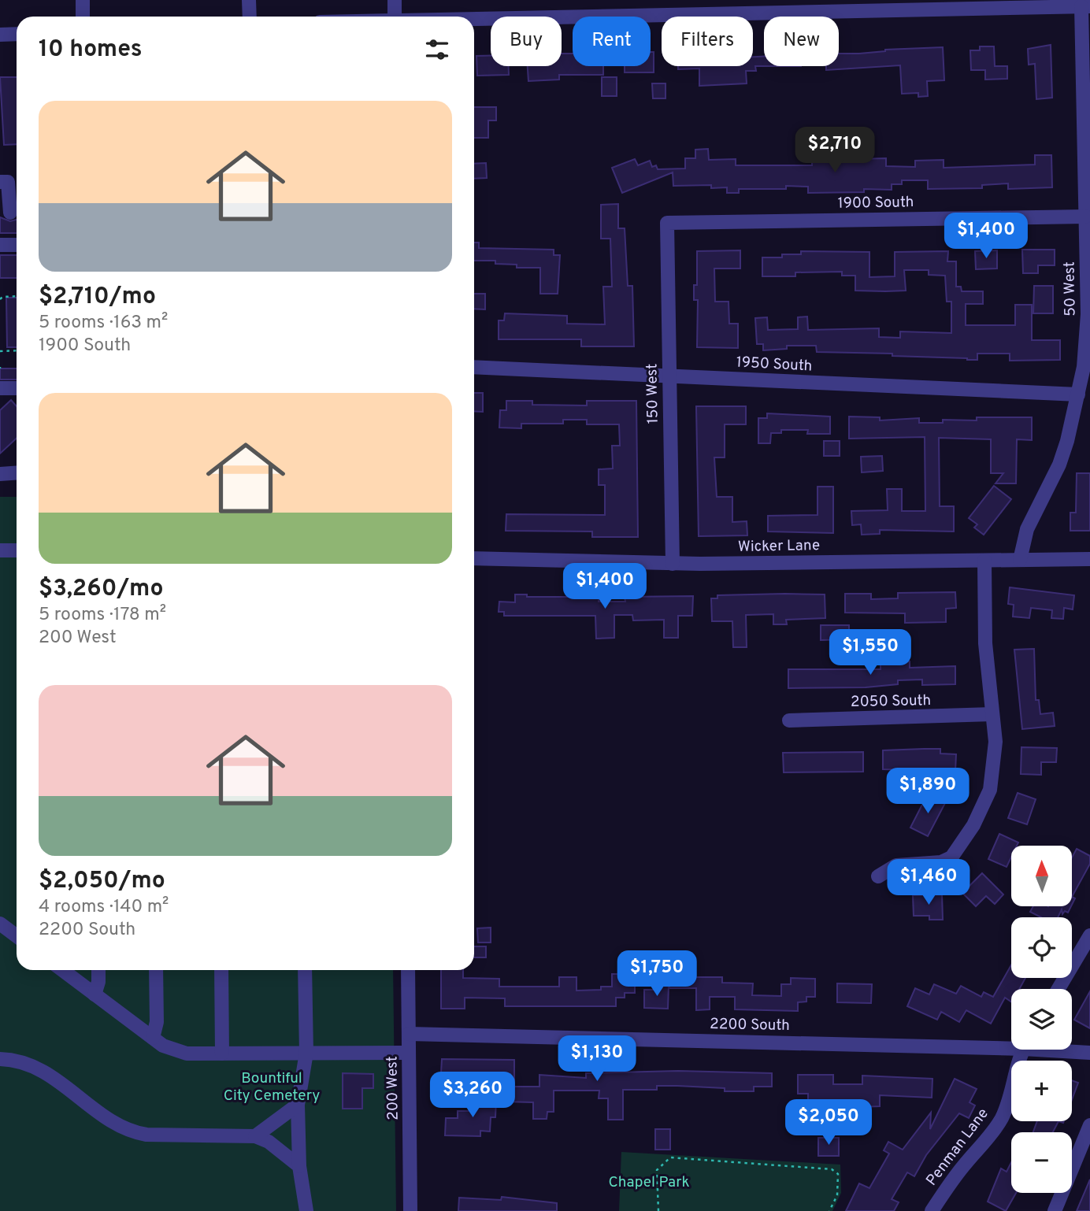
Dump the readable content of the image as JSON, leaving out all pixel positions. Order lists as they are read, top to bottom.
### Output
{
  "streets": {
    "street": [
      "1900 South",
      "50 West",
      "1950 South",
      "150 West",
      "Wicker Lane",
      "2050 South",
      "2200 South",
      "200 West",
      "Penman Lane"
    ]
  },
  "crossings": [
    ["1900 South", "50 West"],
    ["1900 South", "150 West"],
    ["50 West", "1950 South"],
    ["50 West", "Wicker Lane"],
    ["1950 South", "150 West"],
    ["150 West", "Wicker Lane"],
    ["2200 South", "200 West"]
  ],
  "parks": ["Bountiful City Cemetery", "Chapel Park"],
  "north": "top",
  "page": {
    "chip": [
      "Buy",
      "Rent",
      "Filters",
      "New"
    ],
    "heading": "10 homes",
    "list": [
      {
        "name": "$2,710/mo",
        "note": "5 rooms · 163 m² · 1900 South"
      },
      {
        "name": "$3,260/mo",
        "note": "5 rooms · 178 m² · 200 West"
      },
      {
        "name": "$2,050/mo",
        "note": "4 rooms · 140 m² · 2200 South"
      }
    ],
    "price": [
      "$2,710",
      "$1,400",
      "$1,400",
      "$1,550",
      "$1,890",
      "$1,460",
      "$1,750",
      "$1,130",
      "$3,260",
      "$2,050"
    ],
    "map_buttons": ["+", "−"]
  }
}
